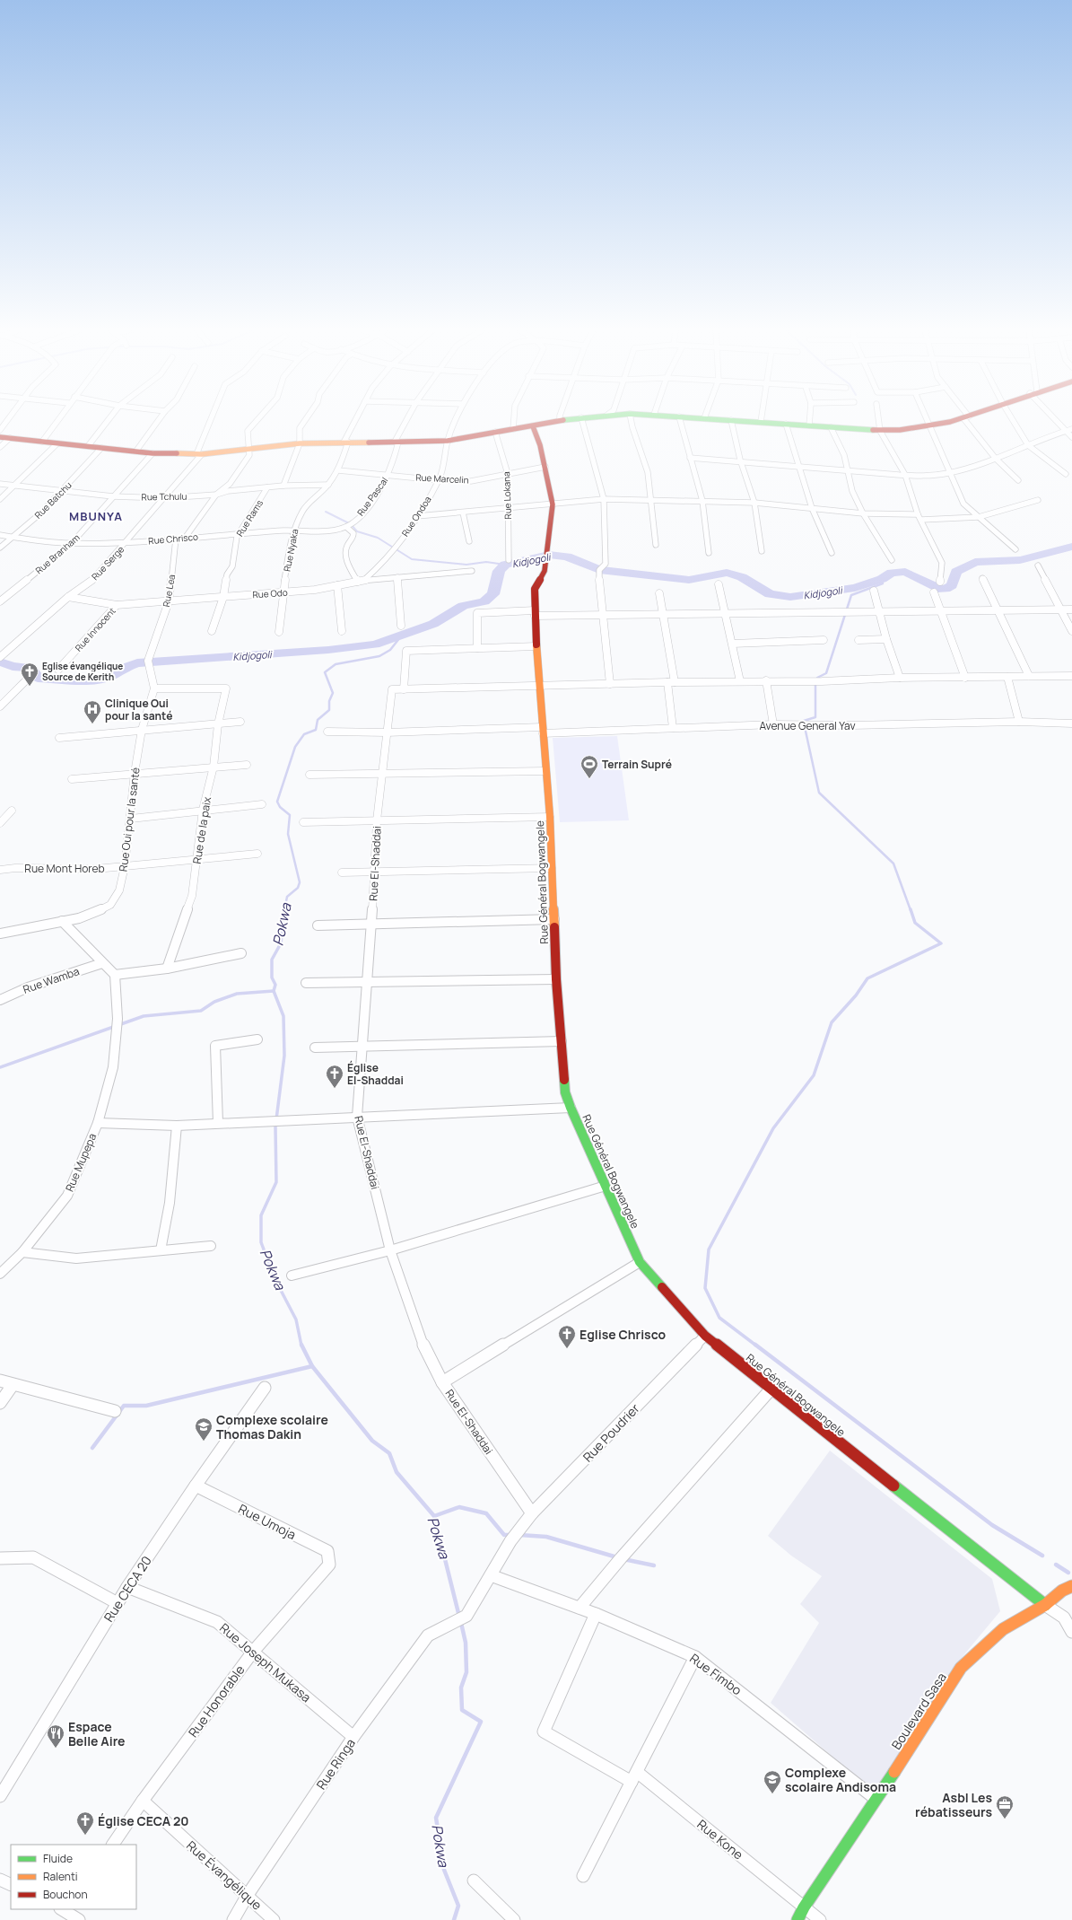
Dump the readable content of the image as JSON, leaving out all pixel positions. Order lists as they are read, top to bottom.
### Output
{
  "streets": {
    "street": [
      "Rue Marcelin",
      "Rue Lokana",
      "Rue Tchulu",
      "Rue Pascal",
      "Rue Batchu",
      "Rue Ondoa",
      "Rue Rams",
      "Rue Chrisco",
      "Rue Nyaka",
      "Rue Branham",
      "Rue Serge",
      "Rue Lea",
      "Rue Odo",
      "Rue Innocent",
      "Avenue General Yav",
      "Rue Oui pour la santé",
      "Rue de la paix",
      "Rue El-Shaddai",
      "Rue Mont Horeb",
      "Rue Général Bogwangele",
      "Rue Wamba",
      "Rue Mupepa",
      "Rue Poudrier",
      "Rue Umoja",
      "Rue CECA 20",
      "Rue Joseph Mukasa",
      "Rue Fimbo",
      "Rue Honorable",
      "Boulevard Sasa",
      "Rue Ringa",
      "Rue Kone",
      "Rue Évangélique"
    ]
  },
  "crossings": [
    ["Rue Marcelin", "Rue Lokana"],
    ["Rue Marcelin", "Rue Pascal"],
    ["Rue Marcelin", "Rue Ondoa"],
    ["Rue Marcelin", "Rue Nyaka"],
    ["Rue Marcelin", "Rue Général Bogwangele"],
    ["Rue Tchulu", "Rue Batchu"],
    ["Rue Tchulu", "Rue Rams"],
    ["Rue Tchulu", "Rue Nyaka"],
    ["Rue Tchulu", "Rue Branham"],
    ["Rue Tchulu", "Rue Serge"],
    ["Rue Pascal", "Rue Chrisco"],
    ["Rue Batchu", "Rue Chrisco"],
    ["Rue Ondoa", "Rue Odo"],
    ["Rue Rams", "Rue Chrisco"],
    ["Rue Rams", "Rue Odo"],
    ["Rue Chrisco", "Rue Nyaka"],
    ["Rue Chrisco", "Rue Branham"],
    ["Rue Chrisco", "Rue Serge"],
    ["Rue Chrisco", "Rue Lea"],
    ["Rue Nyaka", "Rue Odo"],
    ["Rue Serge", "Rue Odo"],
    ["Rue Lea", "Rue Odo"],
    ["Rue Lea", "Rue Oui pour la santé"],
    ["Rue Lea", "Rue de la paix"],
    ["Rue Odo", "Rue Innocent"],
    ["Avenue General Yav", "Rue El-Shaddai"],
    ["Avenue General Yav", "Rue Général Bogwangele"],
    ["Rue Oui pour la santé", "Rue de la paix"],
    ["Rue Oui pour la santé", "Rue Mont Horeb"],
    ["Rue de la paix", "Rue Mont Horeb"],
    ["Rue El-Shaddai", "Rue Poudrier"],
    ["Rue Général Bogwangele", "Rue Poudrier"],
    ["Rue Général Bogwangele", "Boulevard Sasa"],
    ["Rue Poudrier", "Rue Fimbo"],
    ["Rue Poudrier", "Rue Ringa"],
    ["Rue Umoja", "Rue CECA 20"],
    ["Rue Umoja", "Rue Honorable"],
    ["Rue CECA 20", "Rue Joseph Mukasa"],
    ["Rue Joseph Mukasa", "Rue Honorable"],
    ["Rue Joseph Mukasa", "Rue Ringa"],
    ["Rue Fimbo", "Boulevard Sasa"],
    ["Rue Fimbo", "Rue Ringa"],
    ["Rue Fimbo", "Rue Kone"],
    ["Rue Honorable", "Rue Évangélique"],
    ["Boulevard Sasa", "Rue Kone"],
    ["Rue Ringa", "Rue Évangélique"]
  ],
  "districts": ["MBUNYA"],
  "water": ["Kidjogoli", "Pokwa"],
  "places": {
    "church": [
      "Eglise évangélique Source de Kerith",
      "Église El-Shaddai",
      "Eglise Chrisco",
      "Église CECA 20"
    ],
    "hospital": ["Clinique Oui pour la santé"],
    "sports": ["Terrain Supré"],
    "school or university": ["Complexe scolaire Thomas Dakin", "Complexe scolaire Andisoma"],
    "restaurant": ["Espace Belle Aire"],
    "office": ["Asbl Les rébatisseurs"]
  },
  "legend": ["Fluide", "Ralenti", "Bouchon"]
}
